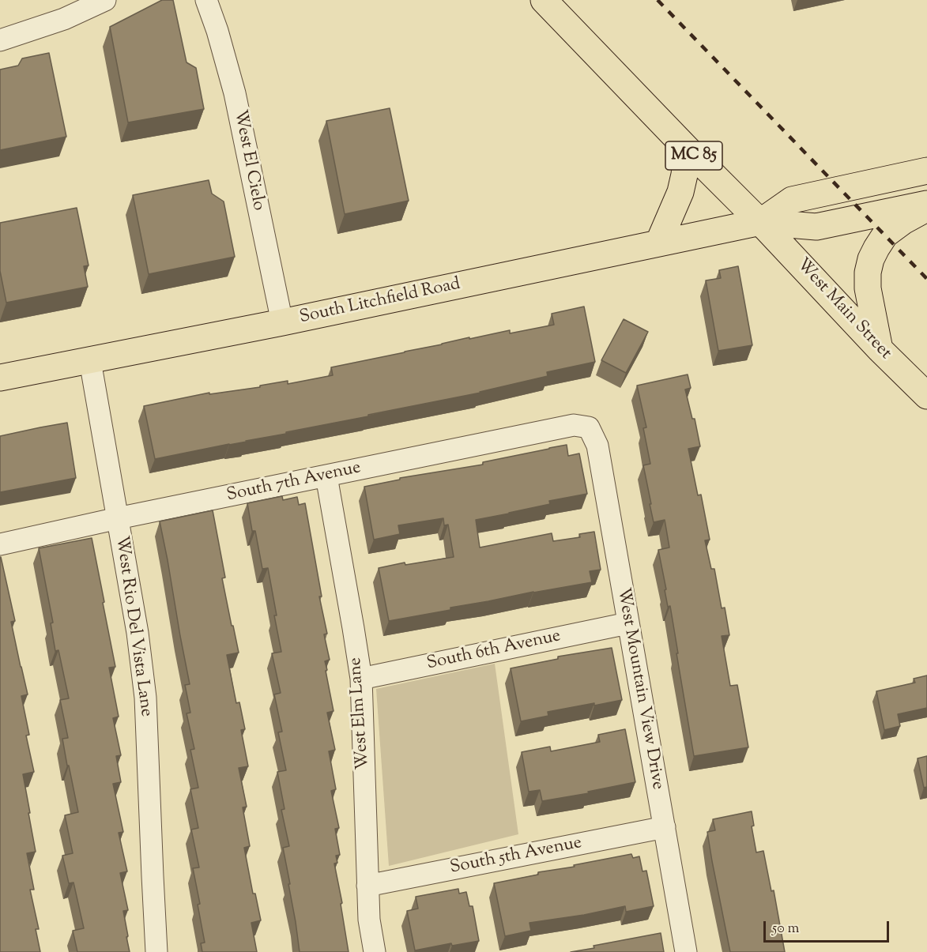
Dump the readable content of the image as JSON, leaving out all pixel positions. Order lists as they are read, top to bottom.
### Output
{
  "streets": {
    "main road": ["MC 85", "South Litchfield Road", "West Main Street"],
    "street": [
      "West El Cielo",
      "South 7th Avenue",
      "West Rio Del Vista Lane",
      "South 6th Avenue",
      "West Mountain View Drive",
      "West Elm Lane",
      "South 5th Avenue"
    ]
  },
  "crossings": [
    ["MC 85", "South Litchfield Road"],
    ["MC 85", "West Main Street"],
    ["West El Cielo", "South Litchfield Road"],
    ["South Litchfield Road", "West Main Street"],
    ["South Litchfield Road", "West Rio Del Vista Lane"],
    ["South 7th Avenue", "West Rio Del Vista Lane"],
    ["South 7th Avenue", "West Mountain View Drive"],
    ["South 7th Avenue", "West Elm Lane"],
    ["South 6th Avenue", "West Mountain View Drive"],
    ["South 6th Avenue", "West Elm Lane"],
    ["West Mountain View Drive", "South 5th Avenue"],
    ["West Elm Lane", "South 5th Avenue"]
  ],
  "scale_bar": "50 m"
}
